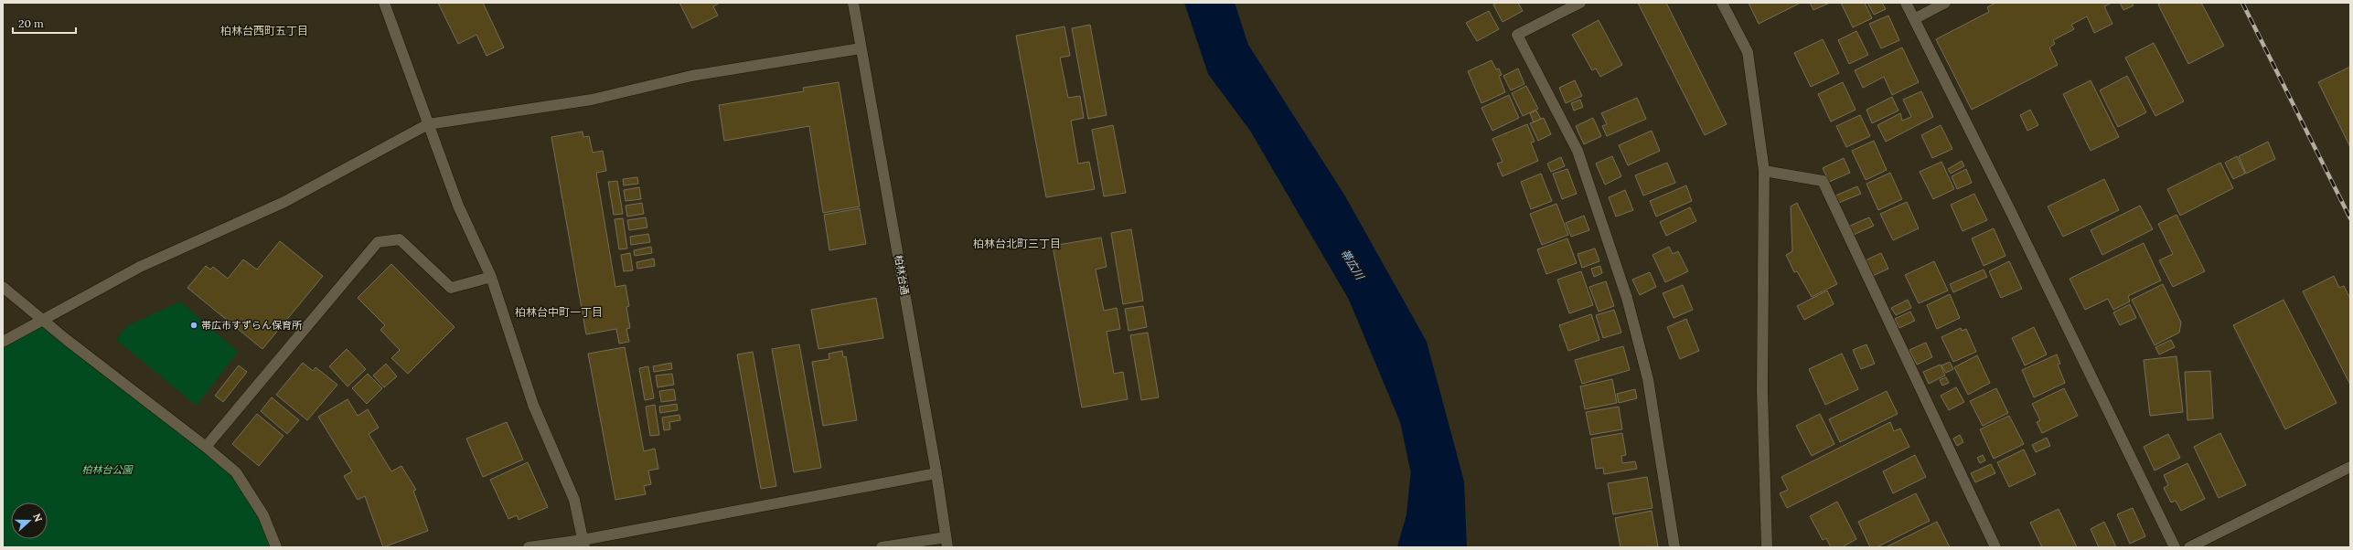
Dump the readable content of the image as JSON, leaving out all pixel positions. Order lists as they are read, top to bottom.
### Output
{
  "streets": {
    "street": ["柏林台通"]
  },
  "districts": ["柏林台西町五丁目", "柏林台北町三丁目", "柏林台中町一丁目"],
  "water": ["帯広川"],
  "parks": ["柏林台公園"],
  "places": ["帯広市すずらん保育所"],
  "scale_bar": "20 m",
  "north": "right"
}
